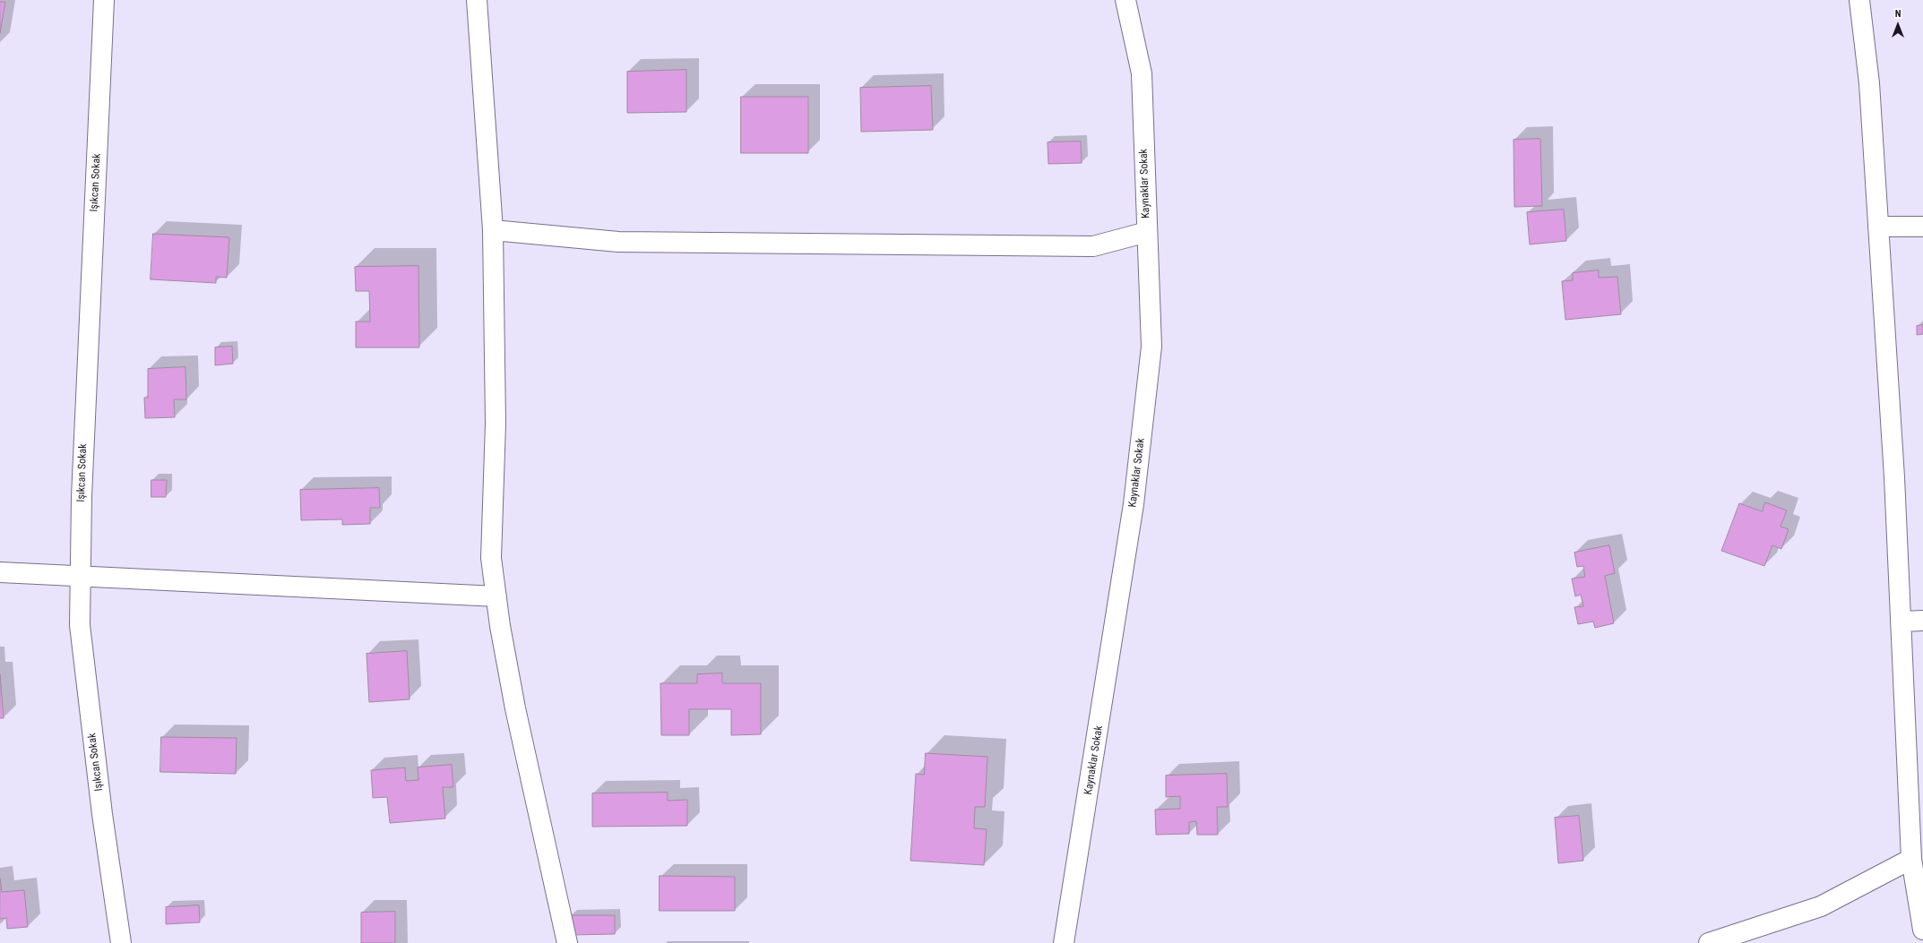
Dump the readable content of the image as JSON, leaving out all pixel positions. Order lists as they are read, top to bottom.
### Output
{
  "streets": {
    "street": ["Işıkcan Sokak", "Kaynaklar Sokak"]
  },
  "north": "top"
}
